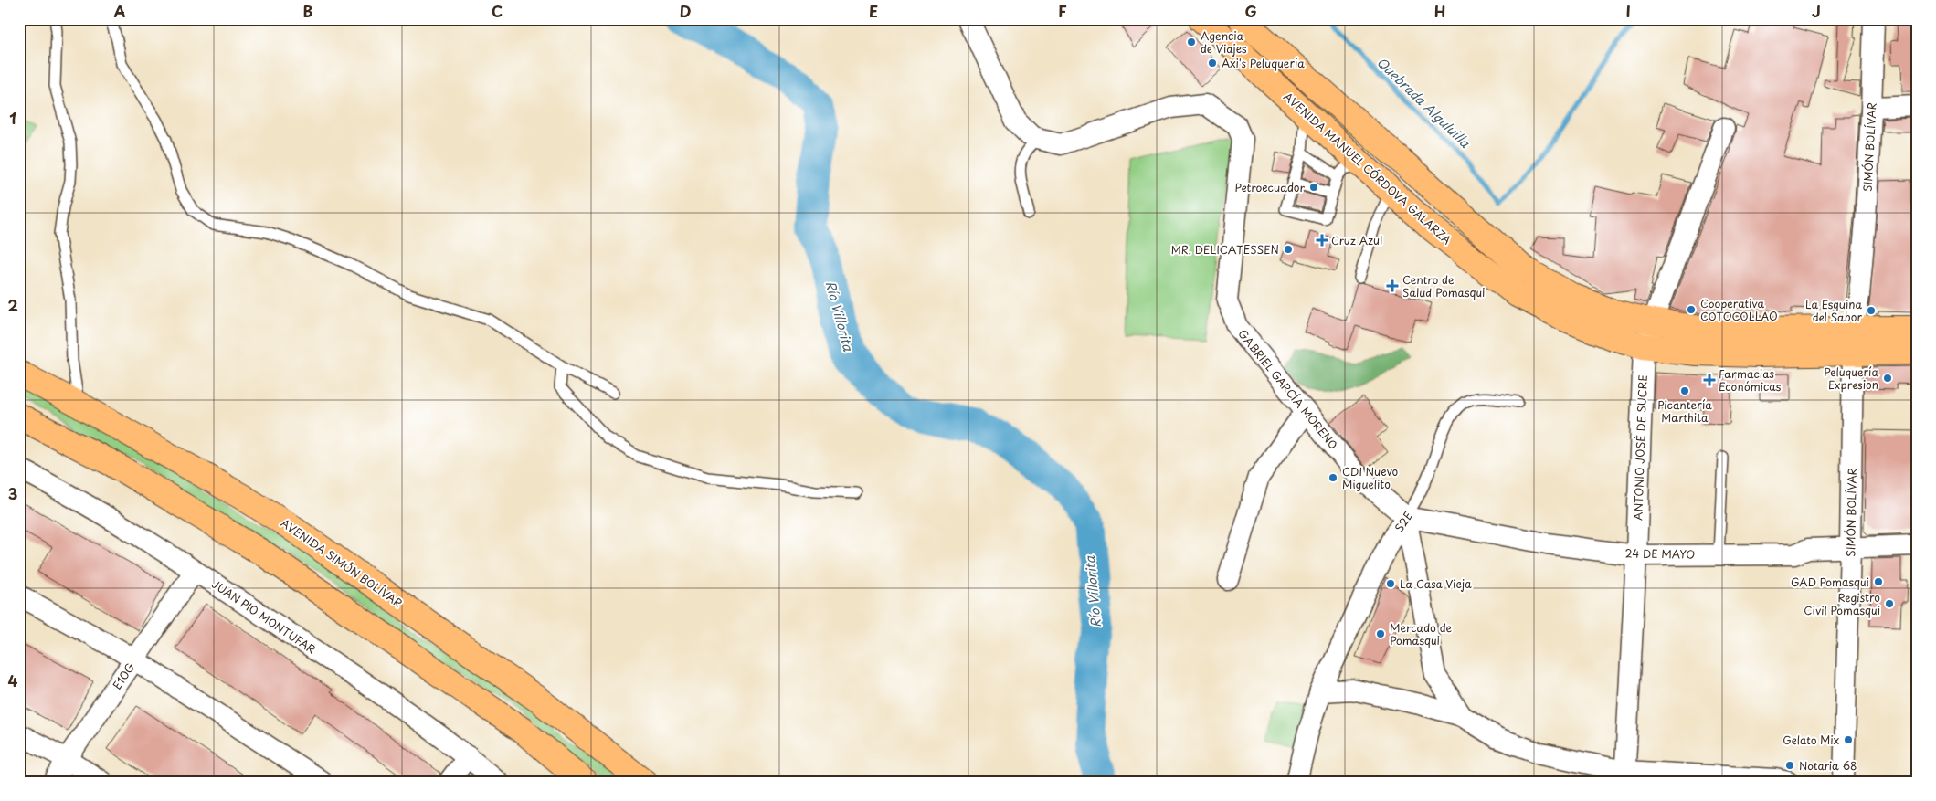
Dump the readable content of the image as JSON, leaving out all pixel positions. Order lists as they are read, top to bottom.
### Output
{
  "streets": {
    "main road": ["AVENIDA MANUEL CÓRDOVA GALARZA", "AVENIDA SIMÓN BOLÍVAR"],
    "street": [
      "SIMÓN BOLÍVAR",
      "GABRIEL GARCÍA MORENO",
      "ANTONIO JOSÉ DE SUCRE",
      "S2E",
      "24 DE MAYO",
      "JUAN PIO MONTUFAR",
      "E10G"
    ]
  },
  "crossings": [
    ["SIMÓN BOLÍVAR", "AVENIDA MANUEL CÓRDOVA GALARZA"],
    ["SIMÓN BOLÍVAR", "24 DE MAYO"],
    ["AVENIDA MANUEL CÓRDOVA GALARZA", "ANTONIO JOSÉ DE SUCRE"],
    ["GABRIEL GARCÍA MORENO", "S2E"],
    ["GABRIEL GARCÍA MORENO", "24 DE MAYO"],
    ["ANTONIO JOSÉ DE SUCRE", "24 DE MAYO"],
    ["S2E", "24 DE MAYO"],
    ["JUAN PIO MONTUFAR", "E10G"]
  ],
  "water": ["Quebrada Alguluilla", "Río Villorita"],
  "places": {
    "other": [
      "Agencia de Viajes",
      "Axi's Peluquería",
      "Petroecuador",
      "MR. DELICATESSEN",
      "Cooperativa COTOCOLLAO",
      "La Esquina del Sabor",
      "Peluquería Expresion",
      "Picantería Marthita",
      "CDI Nuevo Miguelito",
      "GAD Pomasqui",
      "La Casa Vieja",
      "Registro Civil Pomasqui",
      "Mercado de Pomasqui",
      "Gelato Mix",
      "Notaria 68"
    ],
    "health": ["Cruz Azul", "Centro de Salud Pomasqui", "Farmacias Económicas"]
  },
  "grid": {
    "columns": [
      "A",
      "B",
      "C",
      "D",
      "E",
      "F",
      "G",
      "H",
      "I",
      "J"
    ],
    "rows": [
      "1",
      "2",
      "3",
      "4"
    ]
  }
}
